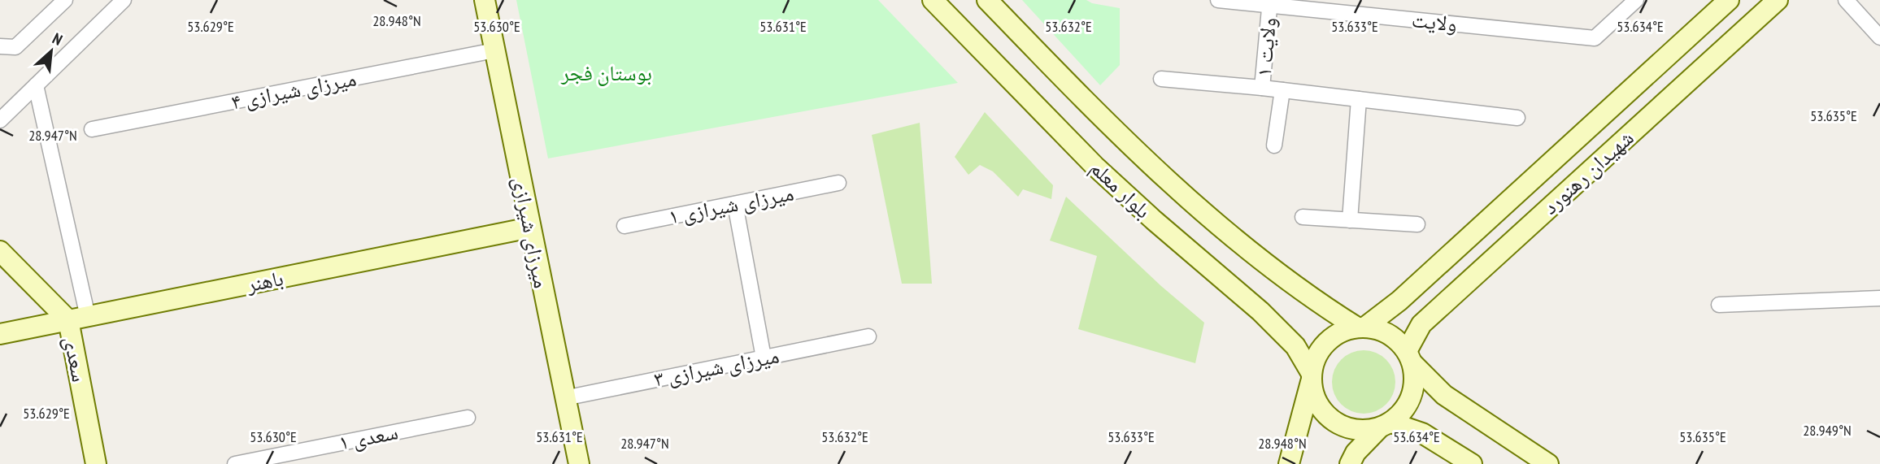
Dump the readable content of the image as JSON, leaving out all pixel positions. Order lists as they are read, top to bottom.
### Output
{
  "streets": {
    "street": [
      "ولایت",
      "ولایت ۱",
      "میرزای شیرازی ۴",
      "شهیدان رهنورد",
      "بلوار معلم",
      "میرزای شیرازی ۱",
      "میرزای شیرازی",
      "باهنر",
      "سعدی",
      "میرزای شیرازی ۳",
      "سعدی ۱"
    ]
  },
  "crossings": [
    ["ولایت", "ولایت ۱"],
    ["میرزای شیرازی ۴", "میرزای شیرازی"],
    ["شهیدان رهنورد", "بلوار معلم"],
    ["میرزای شیرازی", "باهنر"],
    ["میرزای شیرازی", "میرزای شیرازی ۳"],
    ["باهنر", "سعدی"]
  ],
  "parks": ["بوستان فجر"],
  "north": "top right",
  "coordinates": [
    "28.948°N",
    "53.629°E",
    "53.630°E",
    "53.631°E",
    "53.632°E",
    "53.633°E",
    "53.634°E",
    "53.635°E",
    "28.947°N",
    "28.949°N"
  ]
}
